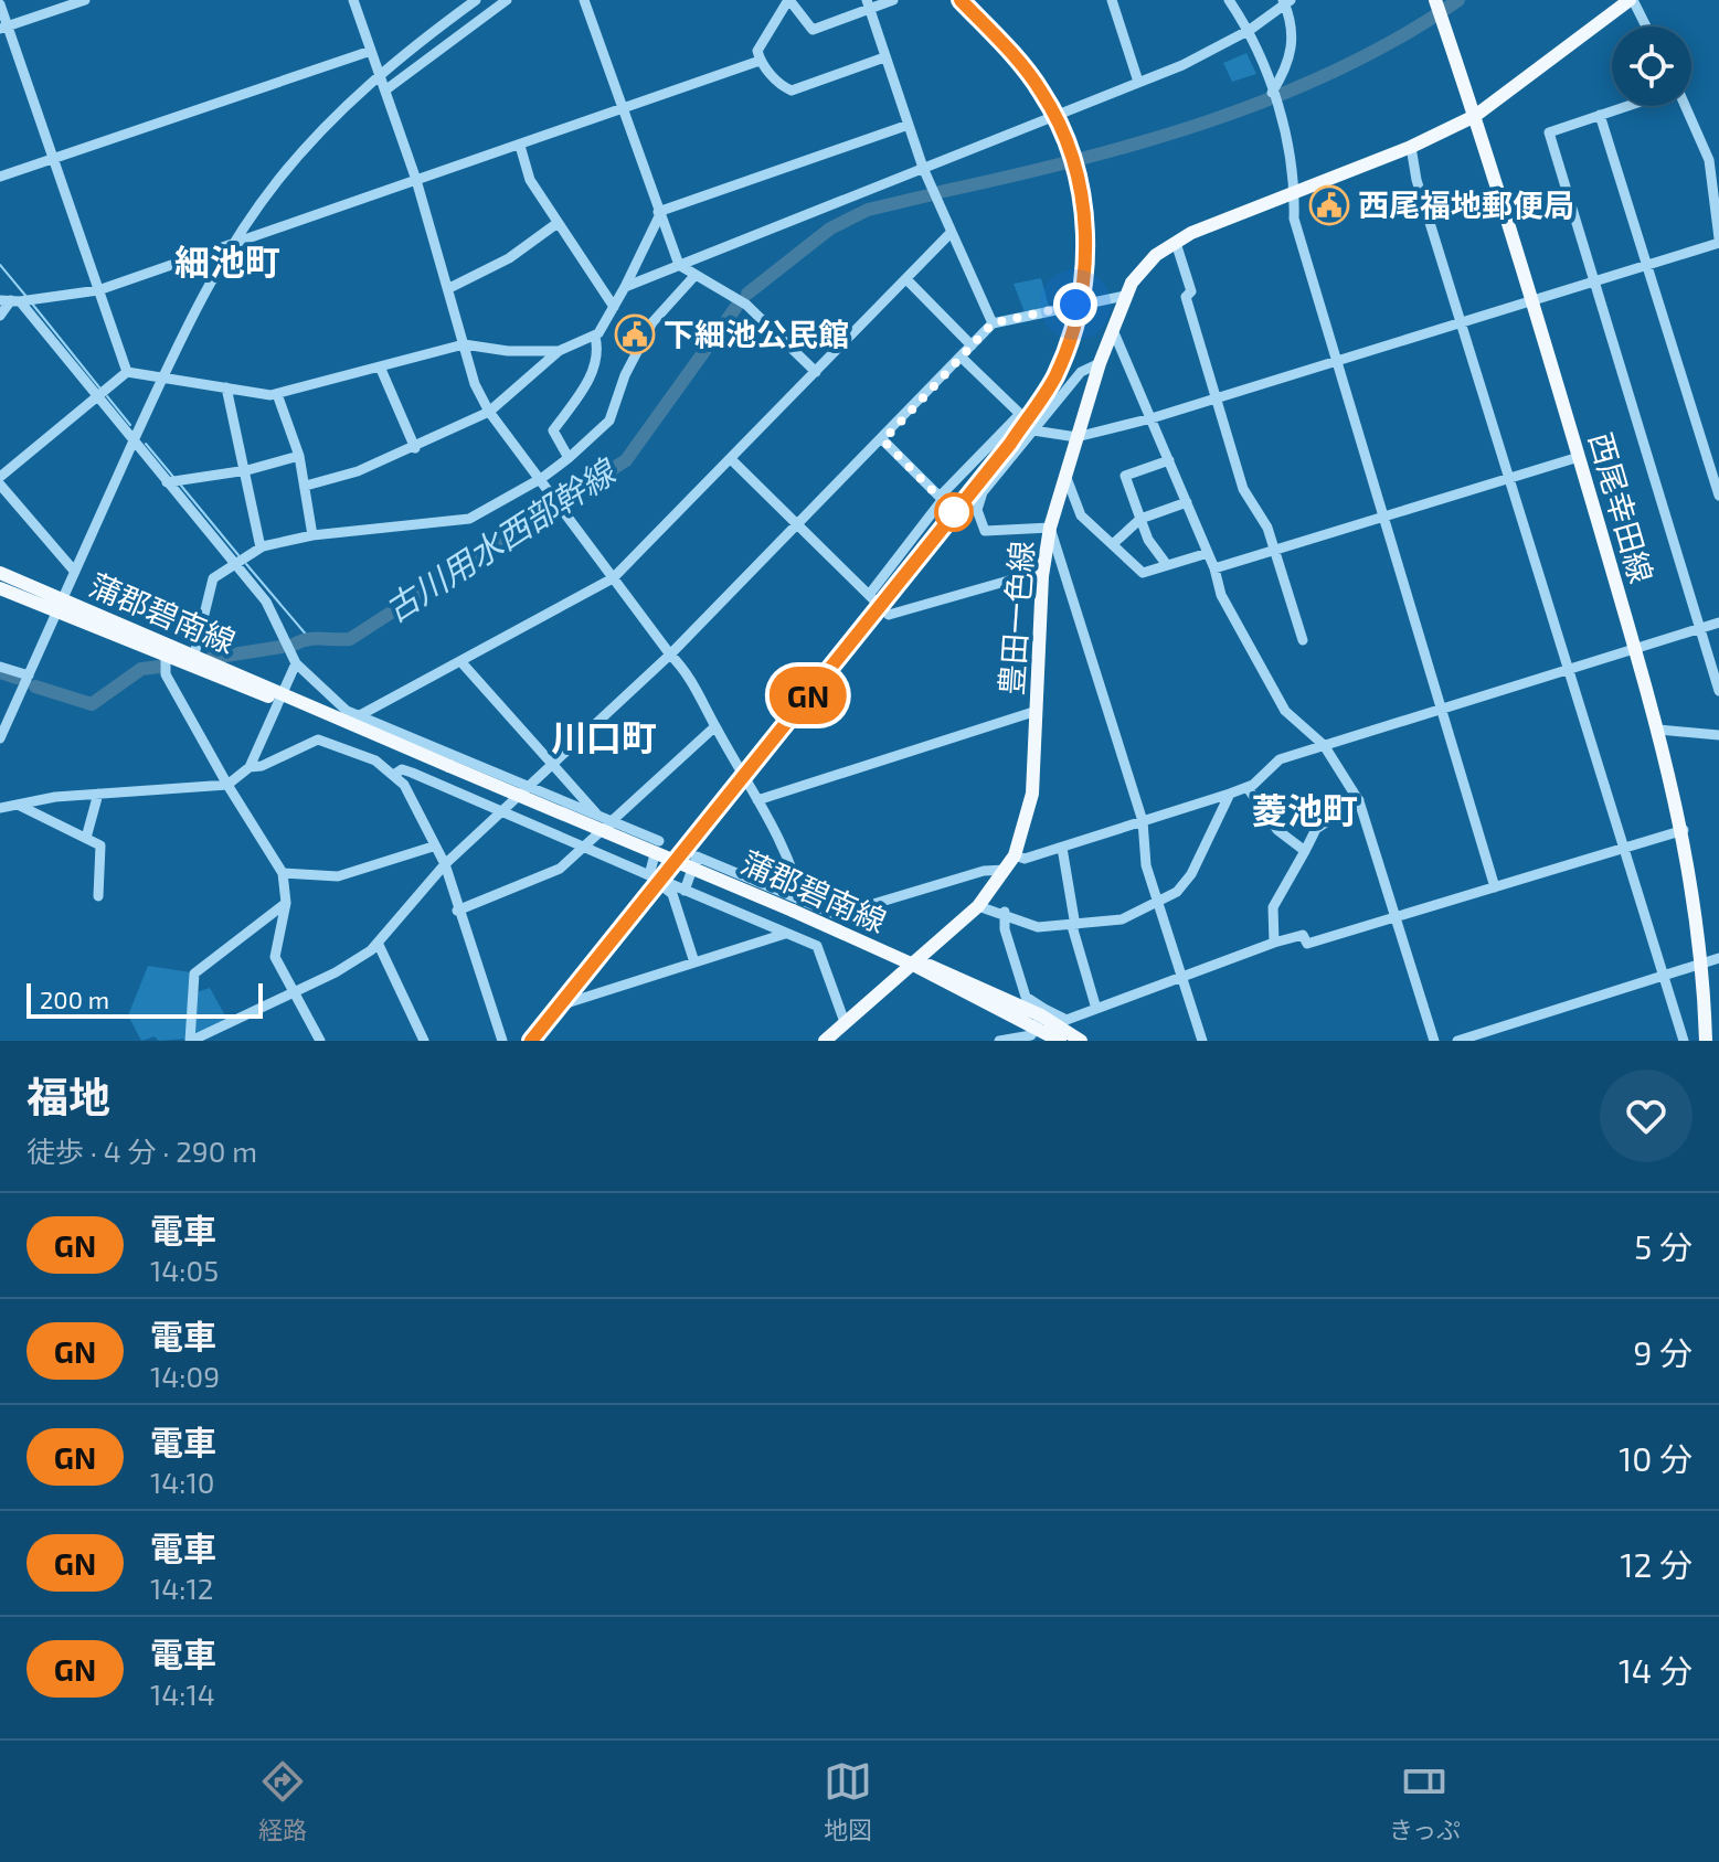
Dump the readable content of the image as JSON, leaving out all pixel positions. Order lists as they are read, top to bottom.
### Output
{
  "streets": {
    "main road": ["西尾幸田線", "蒲郡碧南線", "豊田一色線"]
  },
  "crossings": [
    ["西尾幸田線", "豊田一色線"],
    ["蒲郡碧南線", "豊田一色線"]
  ],
  "districts": ["細池町", "川口町", "菱池町"],
  "water": ["古川用水西部幹線"],
  "places": {
    "public building": ["西尾福地郵便局", "下細池公民館"]
  },
  "scale_bar": "200 m",
  "page": {
    "on_map": "GN",
    "scale": "200 m",
    "heading": ["福地", "徒歩 · 4 分 · 290 m"],
    "list": [
      {
        "mark": "GN",
        "name": "電車",
        "note": "14:05",
        "value": "5 分"
      },
      {
        "mark": "GN",
        "name": "電車",
        "note": "14:09",
        "value": "9 分"
      },
      {
        "mark": "GN",
        "name": "電車",
        "note": "14:10",
        "value": "10 分"
      },
      {
        "mark": "GN",
        "name": "電車",
        "note": "14:12",
        "value": "12 分"
      },
      {
        "mark": "GN",
        "name": "電車",
        "note": "14:14",
        "value": "14 分"
      }
    ],
    "tabs": ["経路", "地図", "きっぷ"]
  }
}
